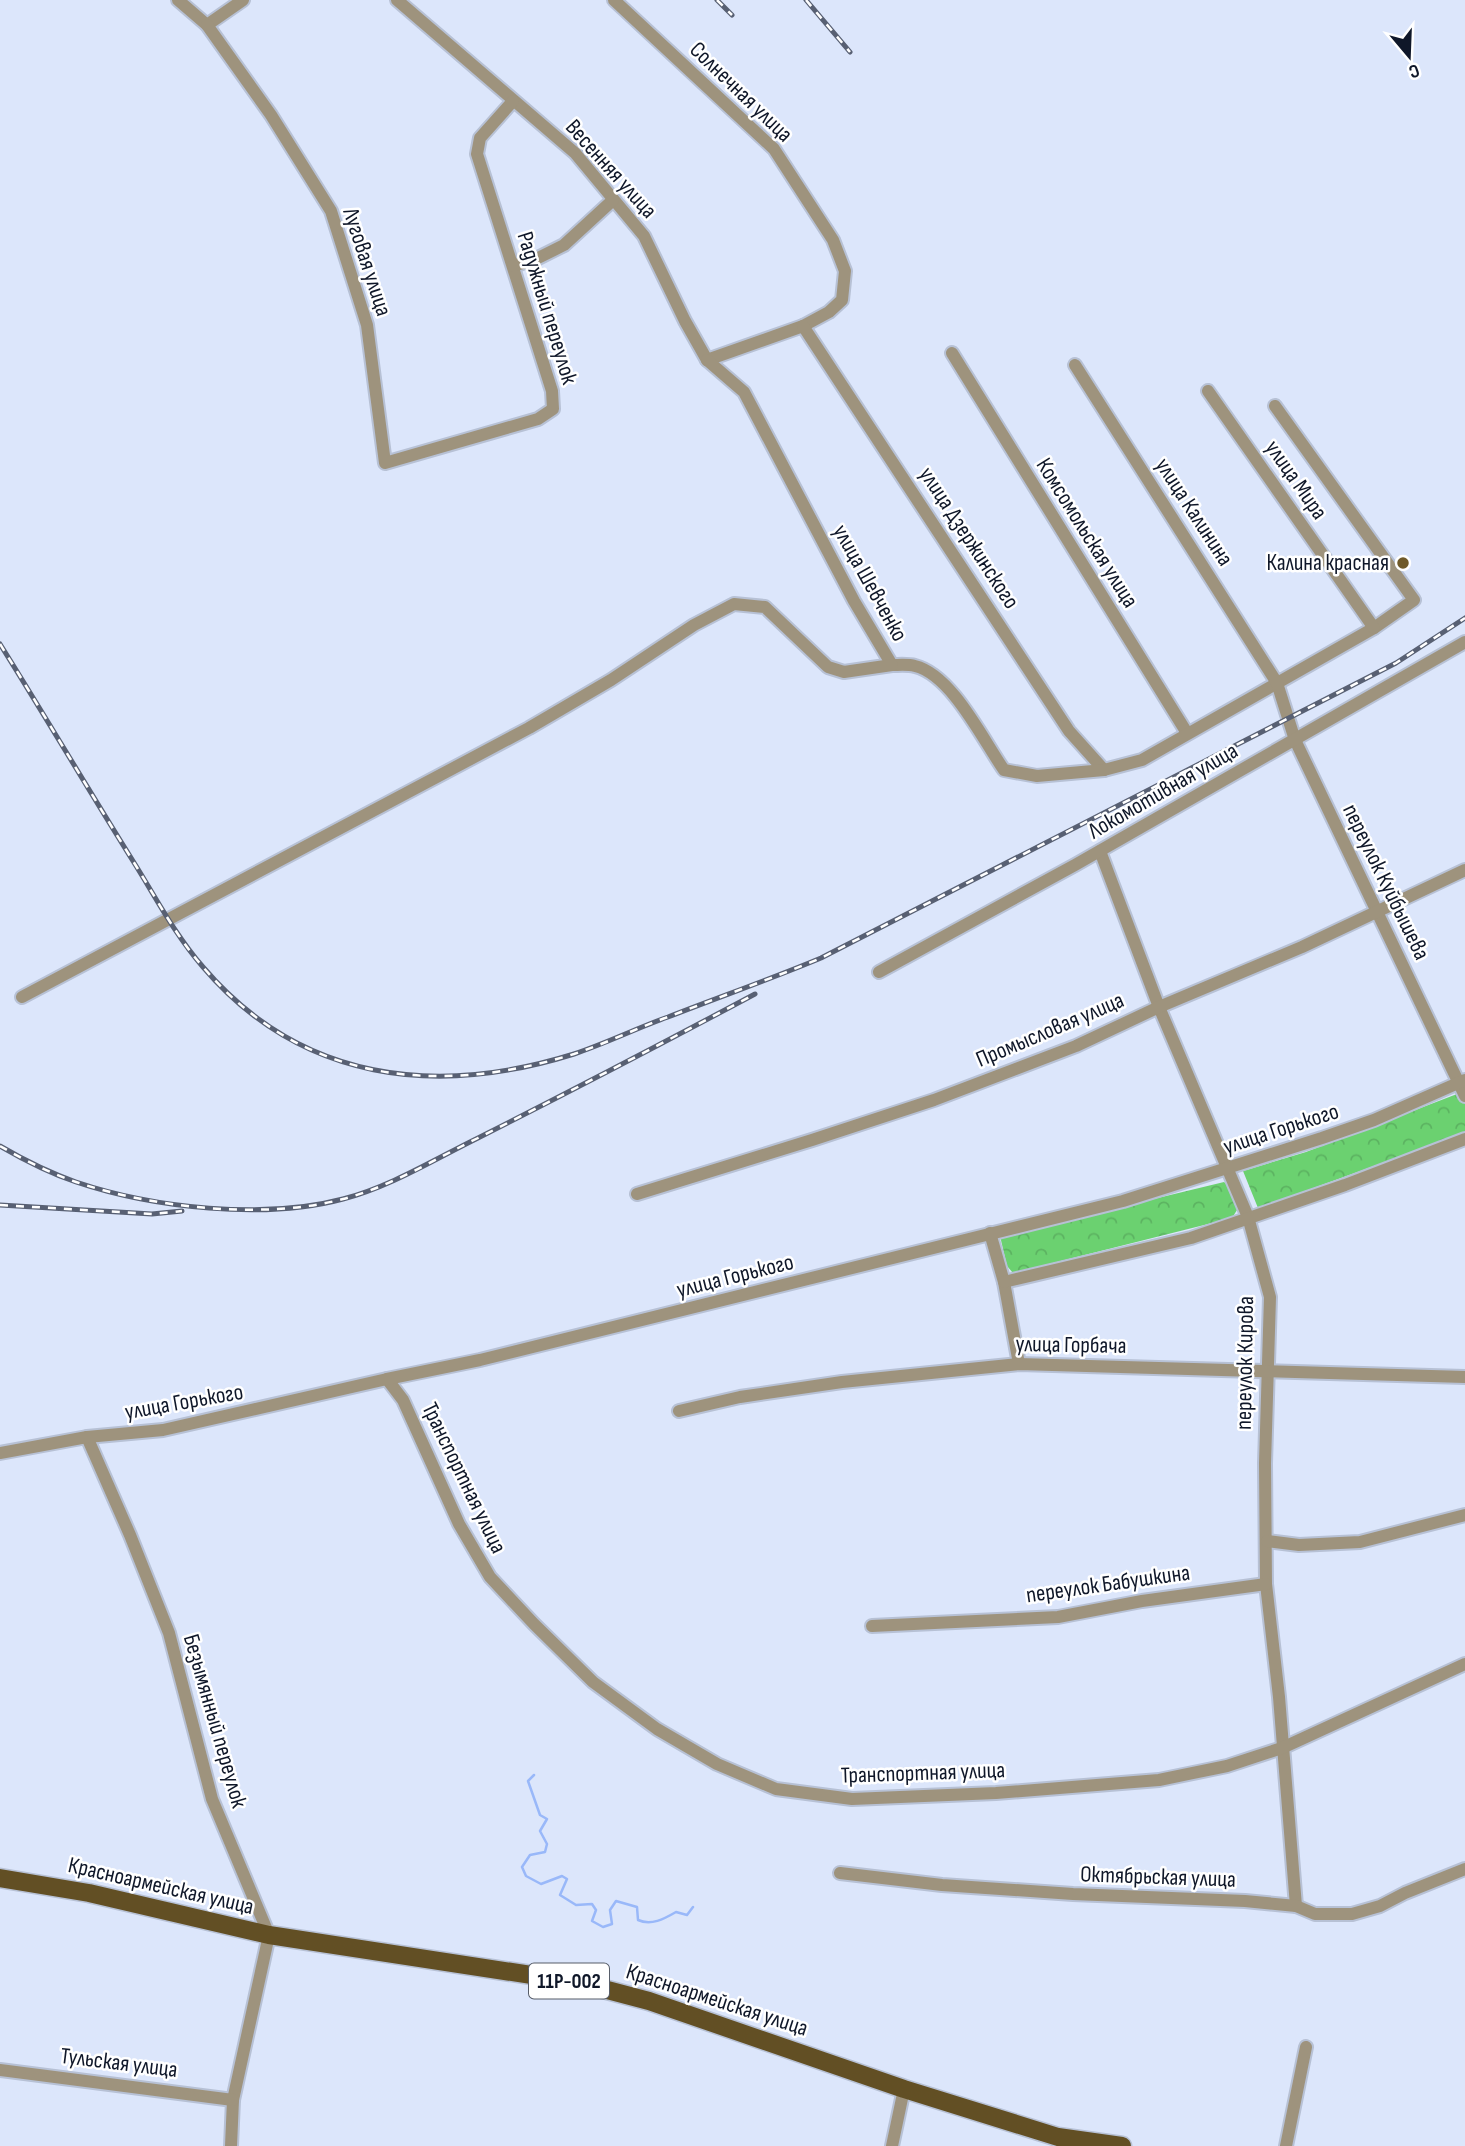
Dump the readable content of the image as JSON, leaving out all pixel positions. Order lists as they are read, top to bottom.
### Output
{
  "streets": {
    "main road": ["Красноармейская улица", "11Р-002"],
    "street": [
      "Солнечная улица",
      "Весенняя улица",
      "Луговая улица",
      "Радужный переулок",
      "улица Мира",
      "улица Калинина",
      "Комсомольская улица",
      "улица Дзержинского",
      "улица Шевченко",
      "Локомотивная улица",
      "переулок Куйбышева",
      "Промысловая улица",
      "улица Горького",
      "улица Горбача",
      "переулок Кирова",
      "Транспортная улица",
      "переулок Бабушкина",
      "Безымянный переулок",
      "Октябрьская улица",
      "Тульская улица"
    ]
  },
  "crossings": [
    ["Солнечная улица", "улица Дзержинского"],
    ["Весенняя улица", "Радужный переулок"],
    ["Весенняя улица", "улица Шевченко"],
    ["Луговая улица", "Радужный переулок"],
    ["улица Мира", "улица Шевченко"],
    ["улица Калинина", "улица Шевченко"],
    ["улица Калинина", "переулок Куйбышева"],
    ["Комсомольская улица", "улица Шевченко"],
    ["улица Дзержинского", "улица Шевченко"],
    ["улица Шевченко", "переулок Куйбышева"],
    ["Локомотивная улица", "переулок Куйбышева"],
    ["Локомотивная улица", "переулок Кирова"],
    ["переулок Куйбышева", "Промысловая улица"],
    ["переулок Куйбышева", "улица Горького"],
    ["Промысловая улица", "переулок Кирова"],
    ["улица Горького", "переулок Кирова"],
    ["улица Горького", "Транспортная улица"],
    ["улица Горького", "Безымянный переулок"],
    ["улица Горбача", "переулок Кирова"],
    ["переулок Кирова", "Транспортная улица"],
    ["переулок Кирова", "переулок Бабушкина"],
    ["переулок Кирова", "Октябрьская улица"],
    ["Безымянный переулок", "Красноармейская улица"]
  ],
  "places": ["Калина красная"],
  "north": "bottom"
}
